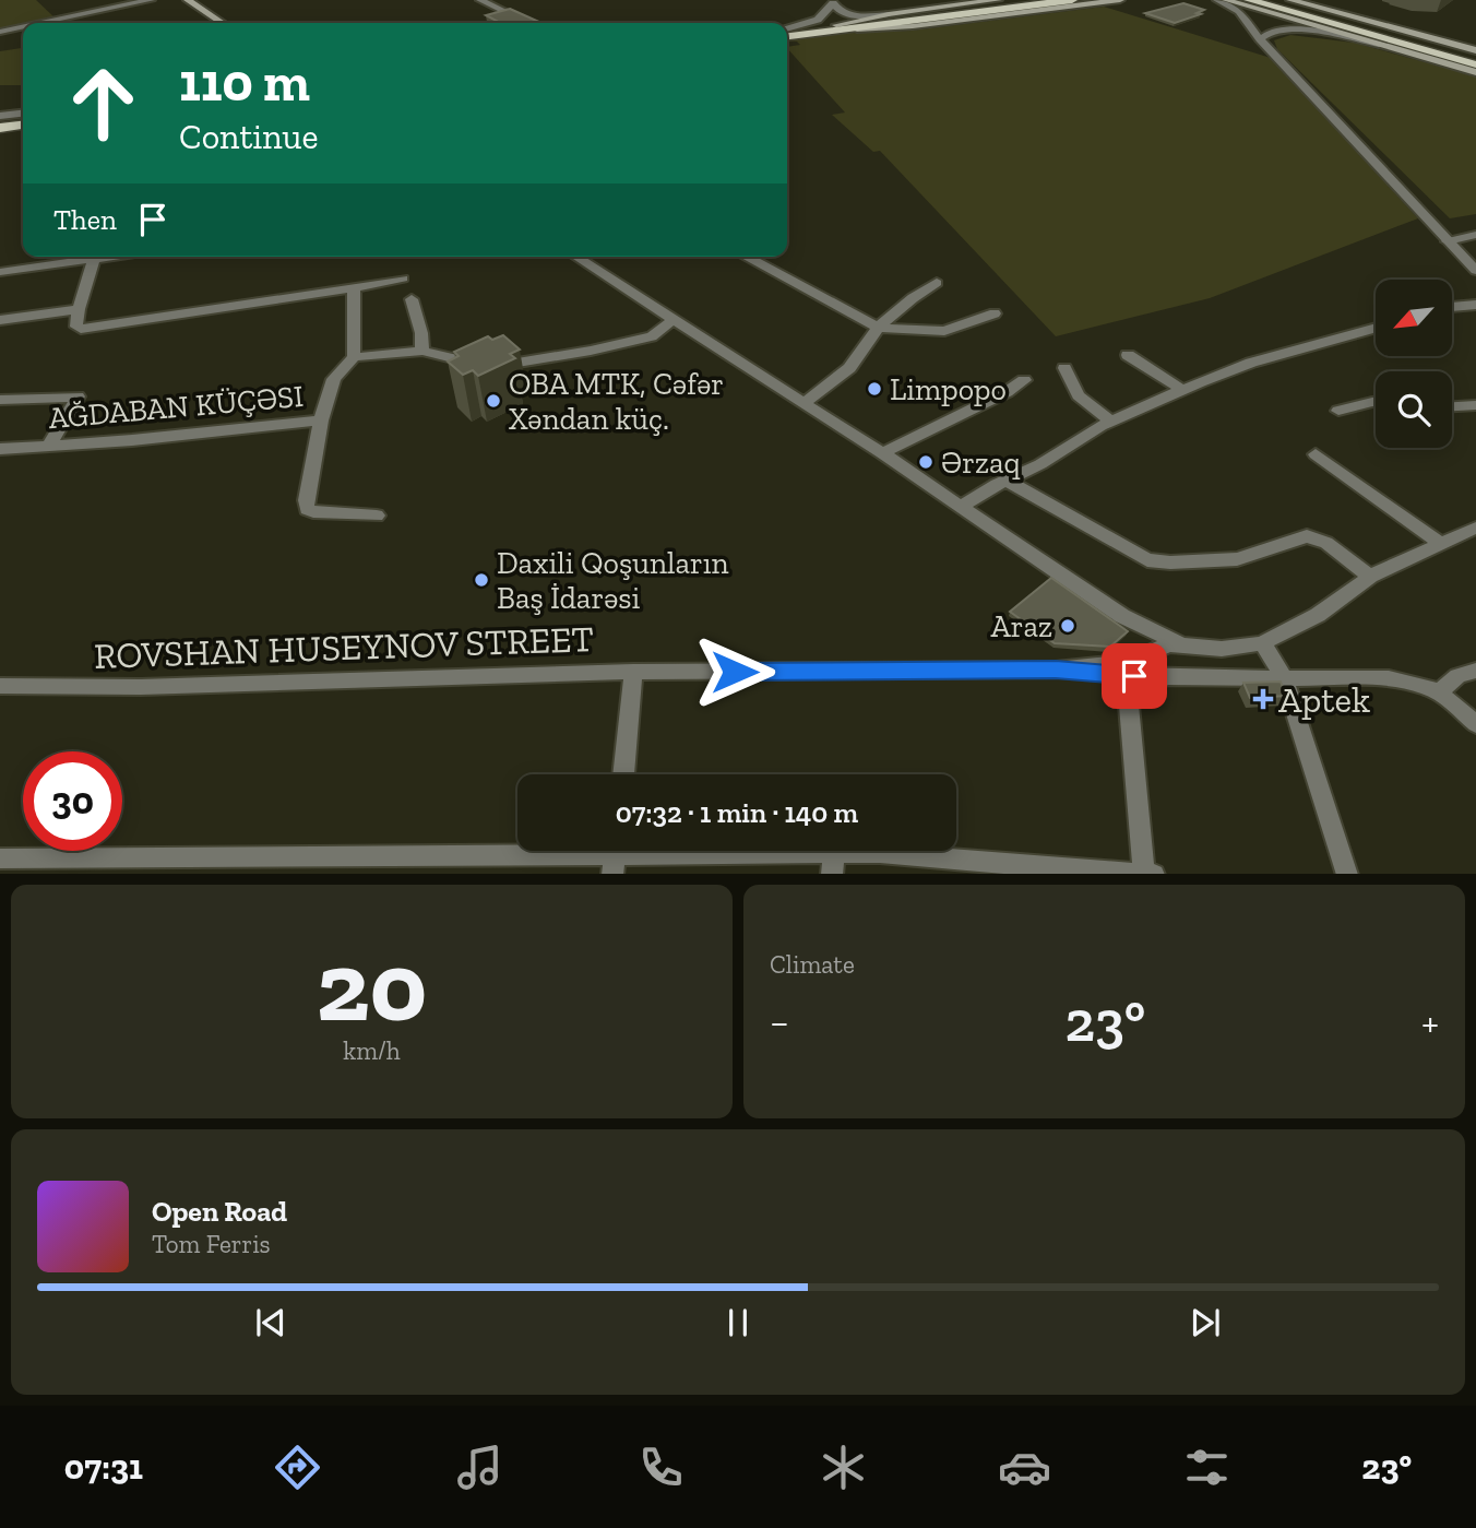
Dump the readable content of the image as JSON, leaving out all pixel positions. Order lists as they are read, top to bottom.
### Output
{
  "streets": {
    "street": ["AĞDABAN KÜÇƏSI", "ROVSHAN HUSEYNOV STREET"]
  },
  "places": {
    "other": [
      "Limpopo",
      "OBA MTK, Cəfər Xəndan küç.",
      "Ərzaq",
      "Daxili Qoşunların Baş İdarəsi",
      "Araz"
    ],
    "health": ["Aptek"]
  },
  "north": "bottom left",
  "page": {
    "turn": ["110 m", "Continue"],
    "then": "Then",
    "limit": "30",
    "trip": "07:32 · 1 min · 140 m",
    "tile": [
      ["20", "km/h"],
      "Climate"
    ],
    "heat": ["−", "23°", "+"],
    "song": ["Open Road", "Tom Ferris"],
    "tabs": ["07:31", "23°"]
  }
}
